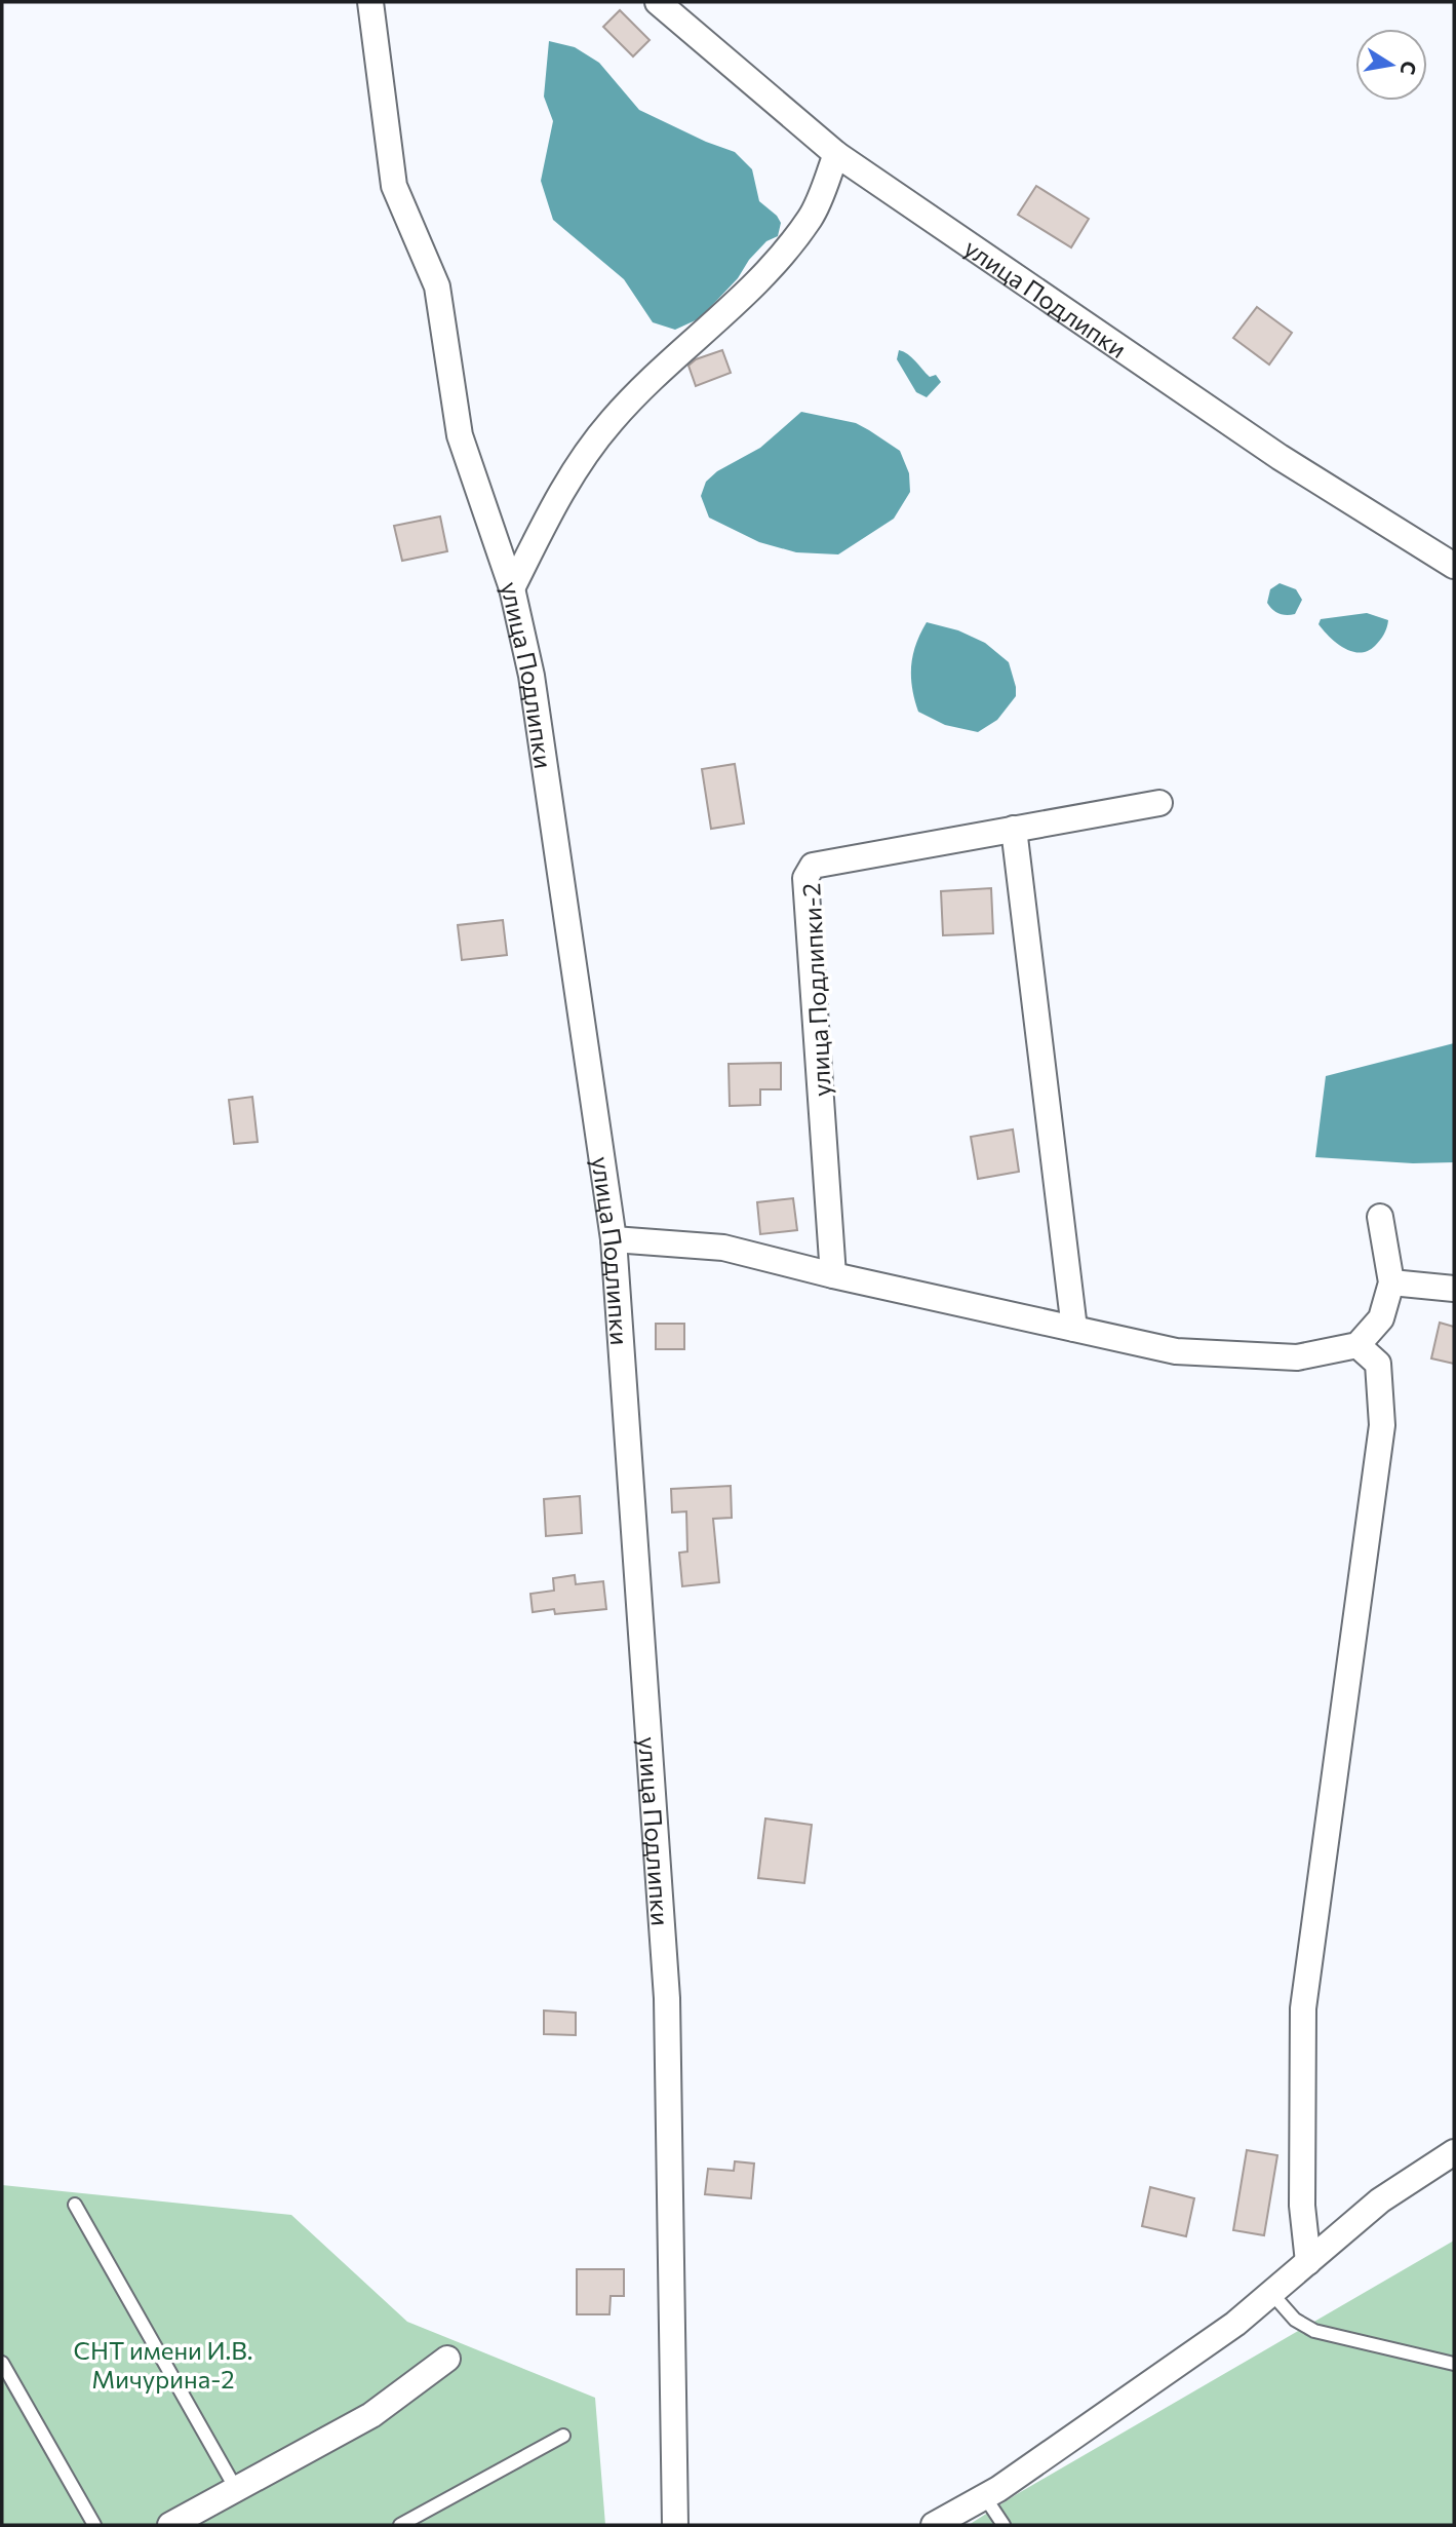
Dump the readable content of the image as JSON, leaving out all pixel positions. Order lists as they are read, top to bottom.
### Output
{
  "streets": {
    "street": ["улица Подлипки", "улица Подлипки-2"]
  },
  "parks": ["СНТ имени И.В. Мичурина-2"],
  "north": "right"
}
